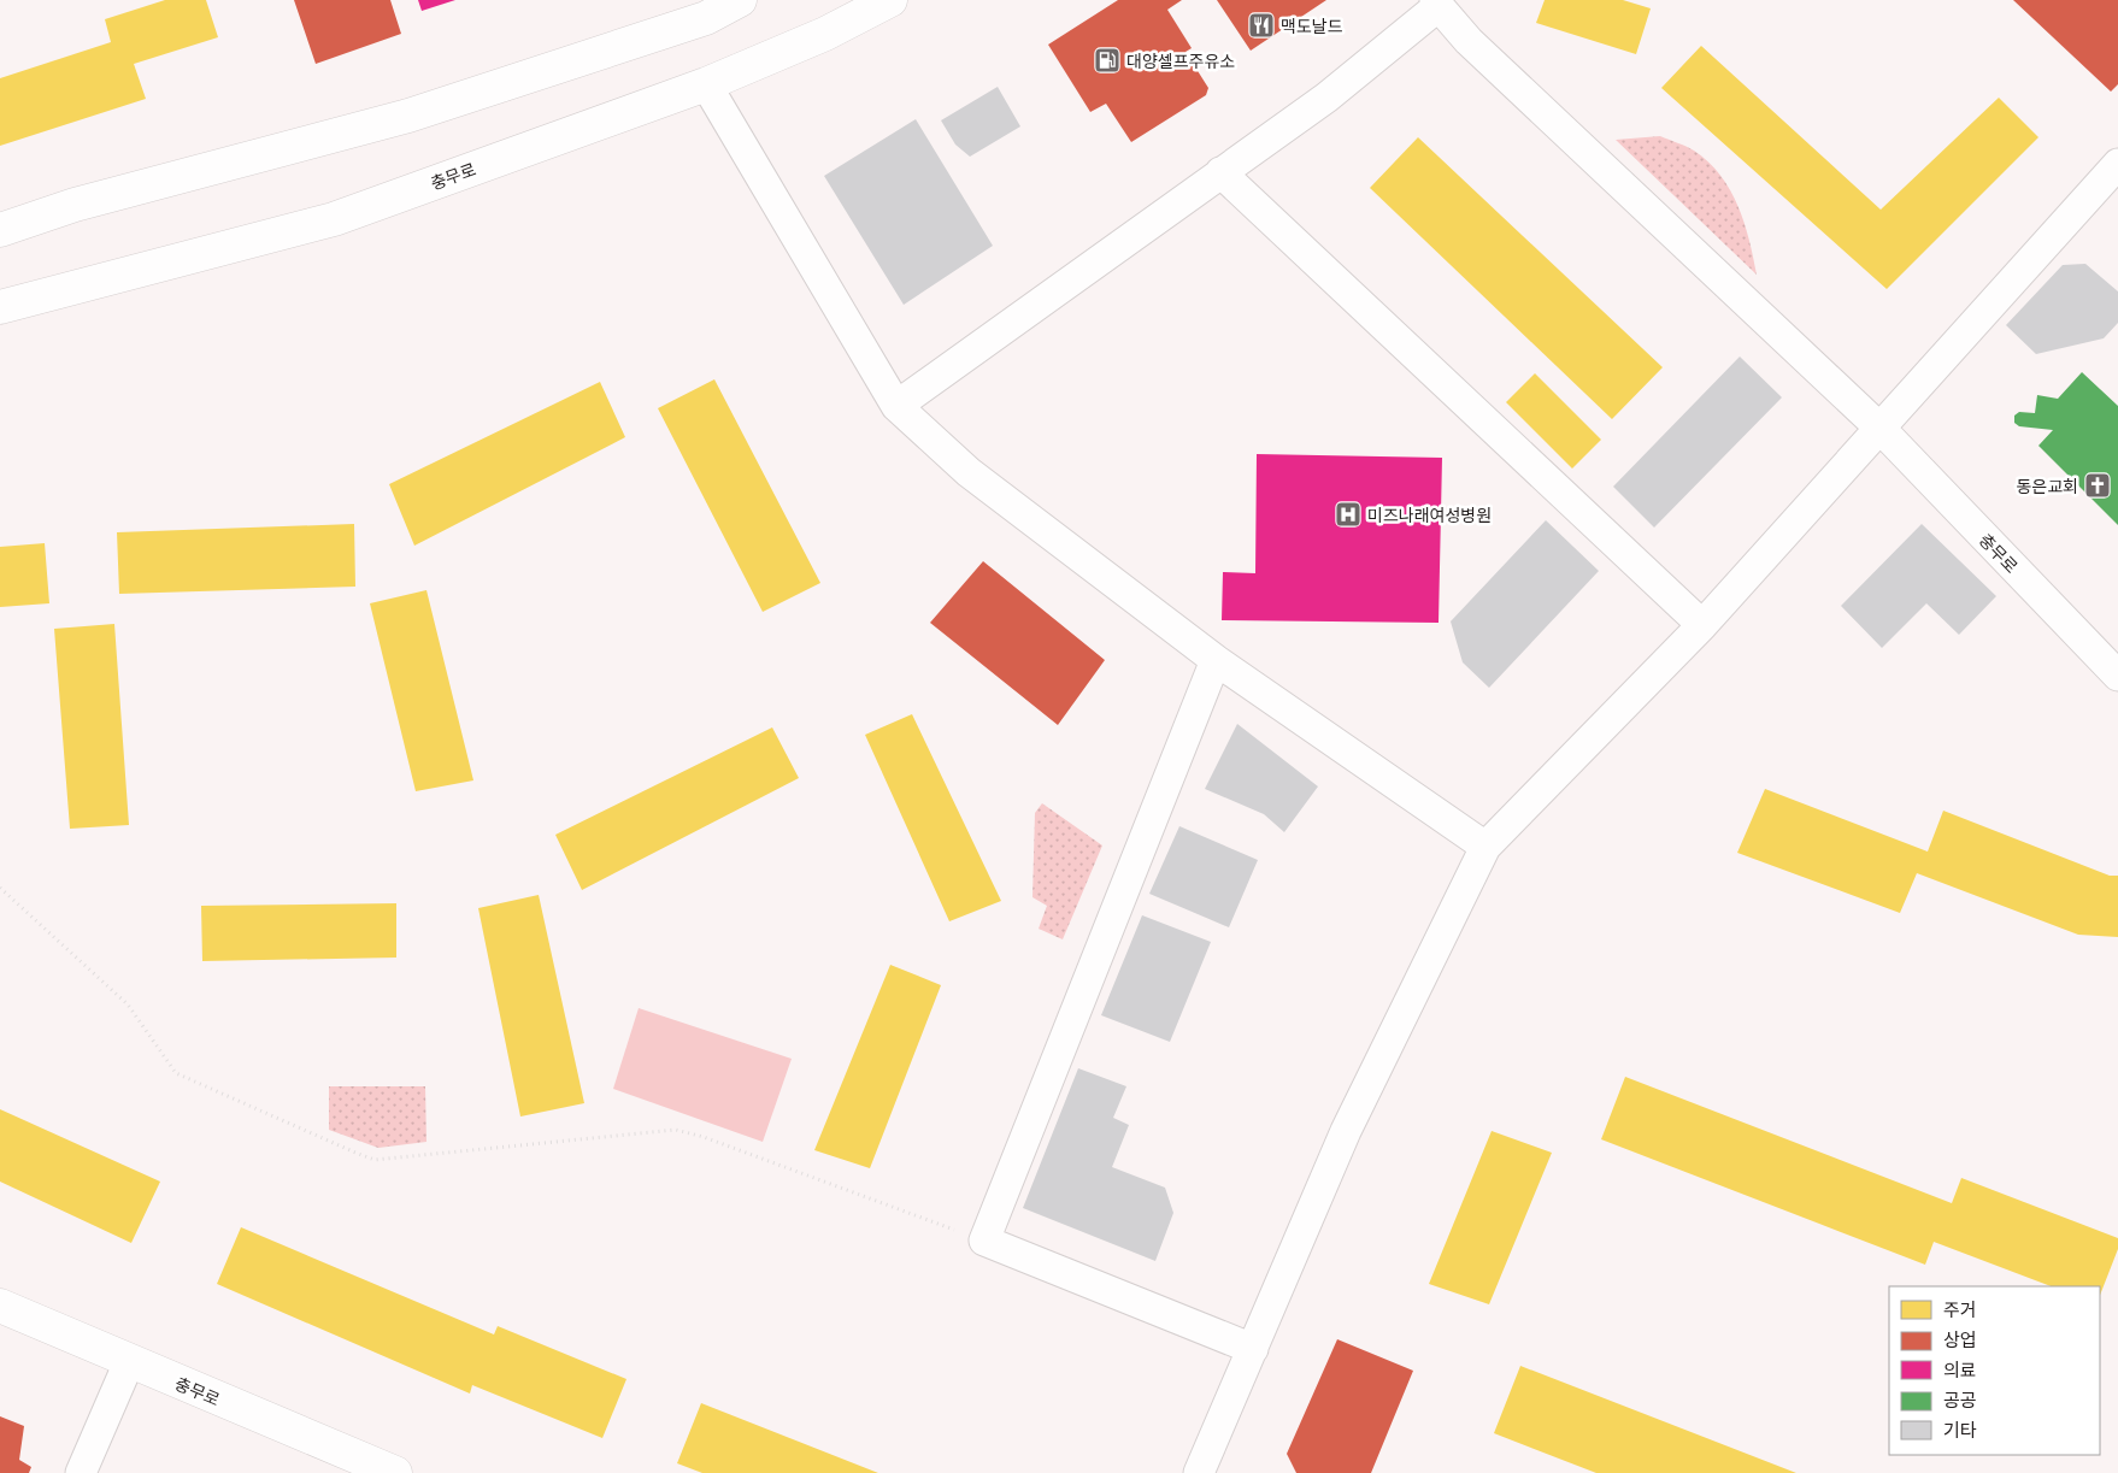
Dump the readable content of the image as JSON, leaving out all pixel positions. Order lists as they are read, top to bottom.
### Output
{
  "streets": {
    "main road": ["충무로"]
  },
  "places": {
    "restaurant": ["맥도날드"],
    "fuel station": ["대양셀프주유소"],
    "church": ["동은교회"],
    "hospital": ["미즈나래여성병원"]
  },
  "legend": [
    "주거",
    "상업",
    "의료",
    "공공",
    "기타"
  ]
}
